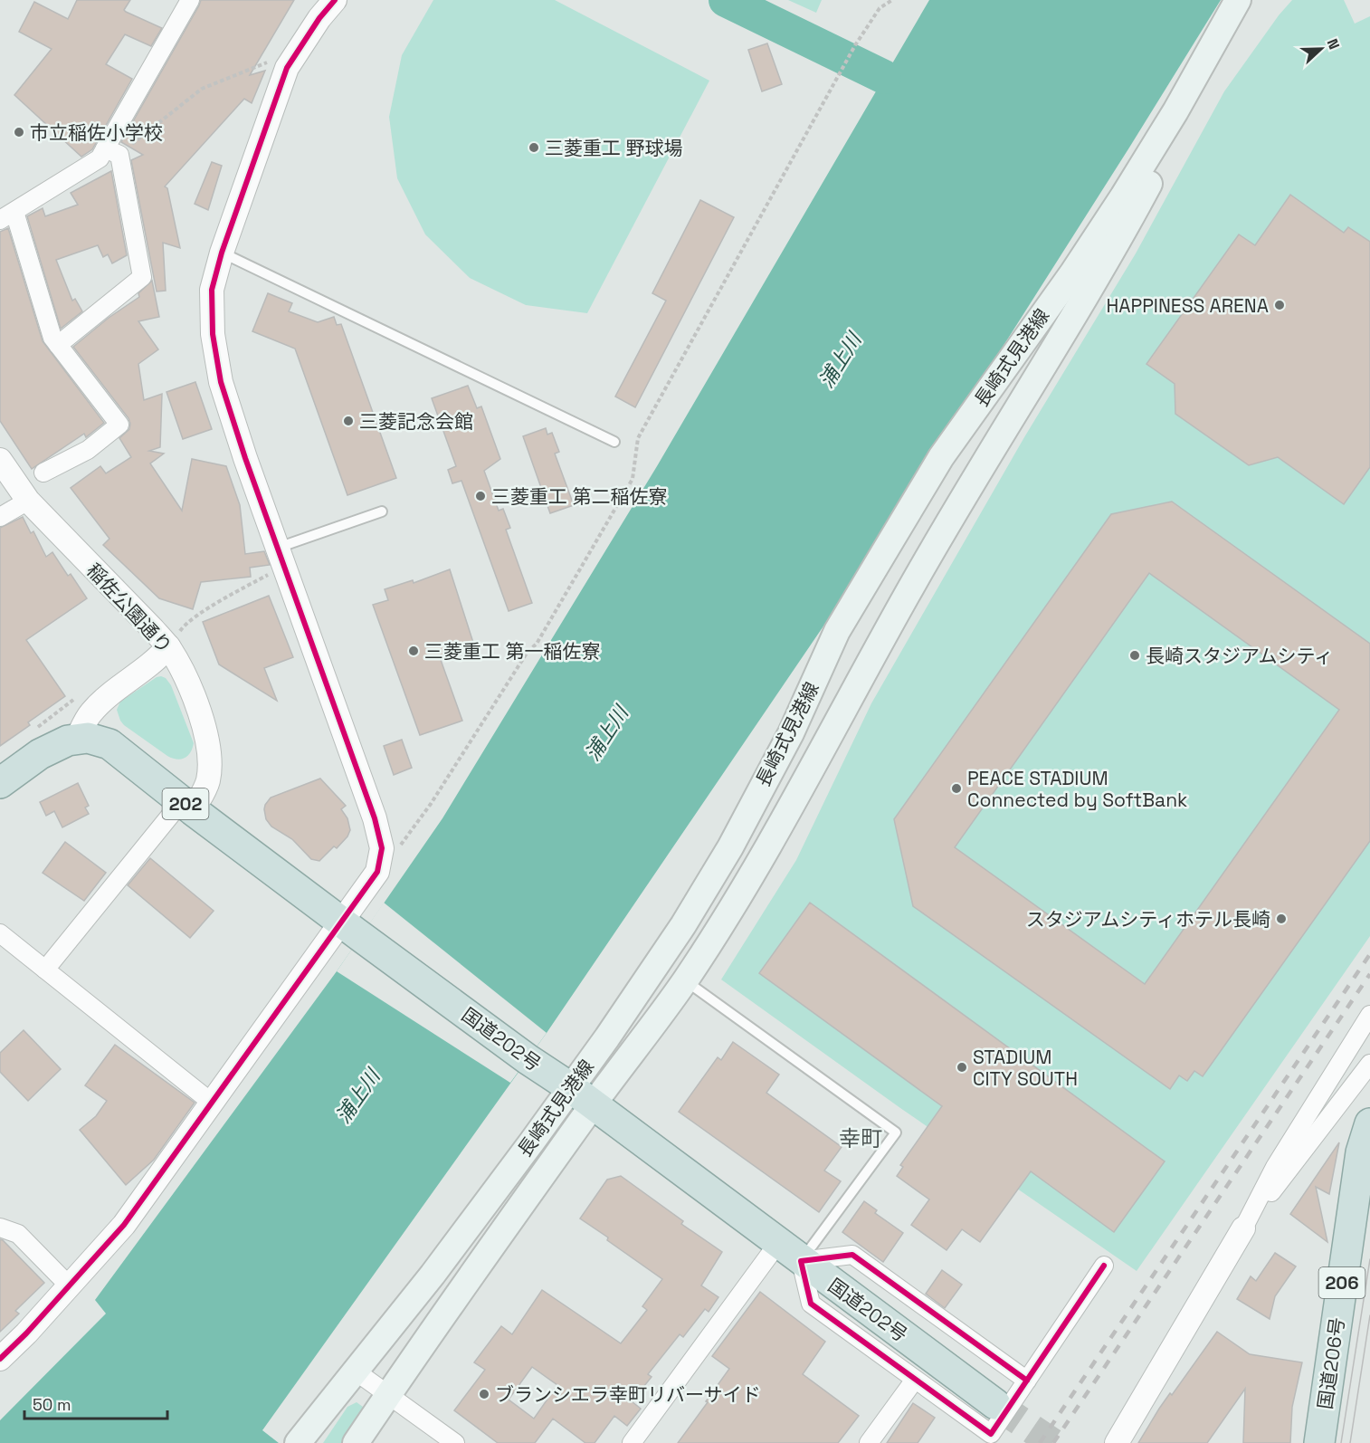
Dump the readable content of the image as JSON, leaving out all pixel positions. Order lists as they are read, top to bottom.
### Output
{
  "streets": {
    "highway": [
      "202",
      "国道202号",
      "206",
      "国道206号"
    ],
    "main road": ["長崎式見港線"],
    "street": ["稲佐公園通り"]
  },
  "crossings": [
    ["長崎式見港線", "国道202号"],
    ["稲佐公園通り", "国道202号"]
  ],
  "districts": ["幸町"],
  "water": ["浦上川"],
  "places": [
    "市立稲佐小学校",
    "三菱重工 野球場",
    "HAPPINESS ARENA",
    "三菱記念会館",
    "三菱重工 第二稲佐寮",
    "三菱重工 第一稲佐寮",
    "長崎スタジアムシティ",
    "PEACE STADIUM Connected by SoftBank",
    "スタジアムシティホテル長崎",
    "STADIUM CITY SOUTH",
    "ブランシエラ幸町リバーサイド"
  ],
  "scale_bar": "50 m",
  "north": "right"
}
